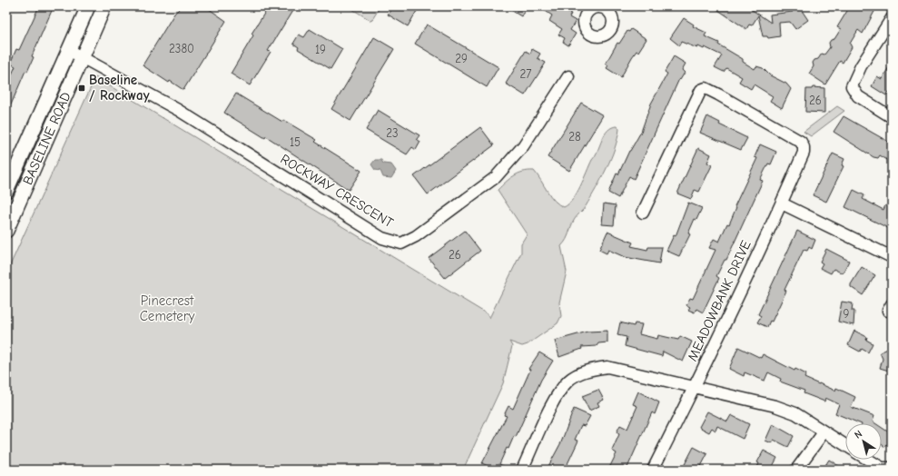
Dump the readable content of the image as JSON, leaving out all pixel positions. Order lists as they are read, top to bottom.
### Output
{
  "streets": {
    "main road": ["BASELINE ROAD"],
    "street": ["ROCKWAY CRESCENT", "MEADOWBANK DRIVE"]
  },
  "crossings": [
    ["BASELINE ROAD", "ROCKWAY CRESCENT"]
  ],
  "parks": ["Pinecrest Cemetery"],
  "places": {
    "transit": ["Baseline / Rockway"]
  },
  "house_numbers": [
    "2380",
    "19",
    "29",
    "27",
    "26",
    "23",
    "28",
    "15",
    "26",
    "9"
  ],
  "north": "top left"
}
